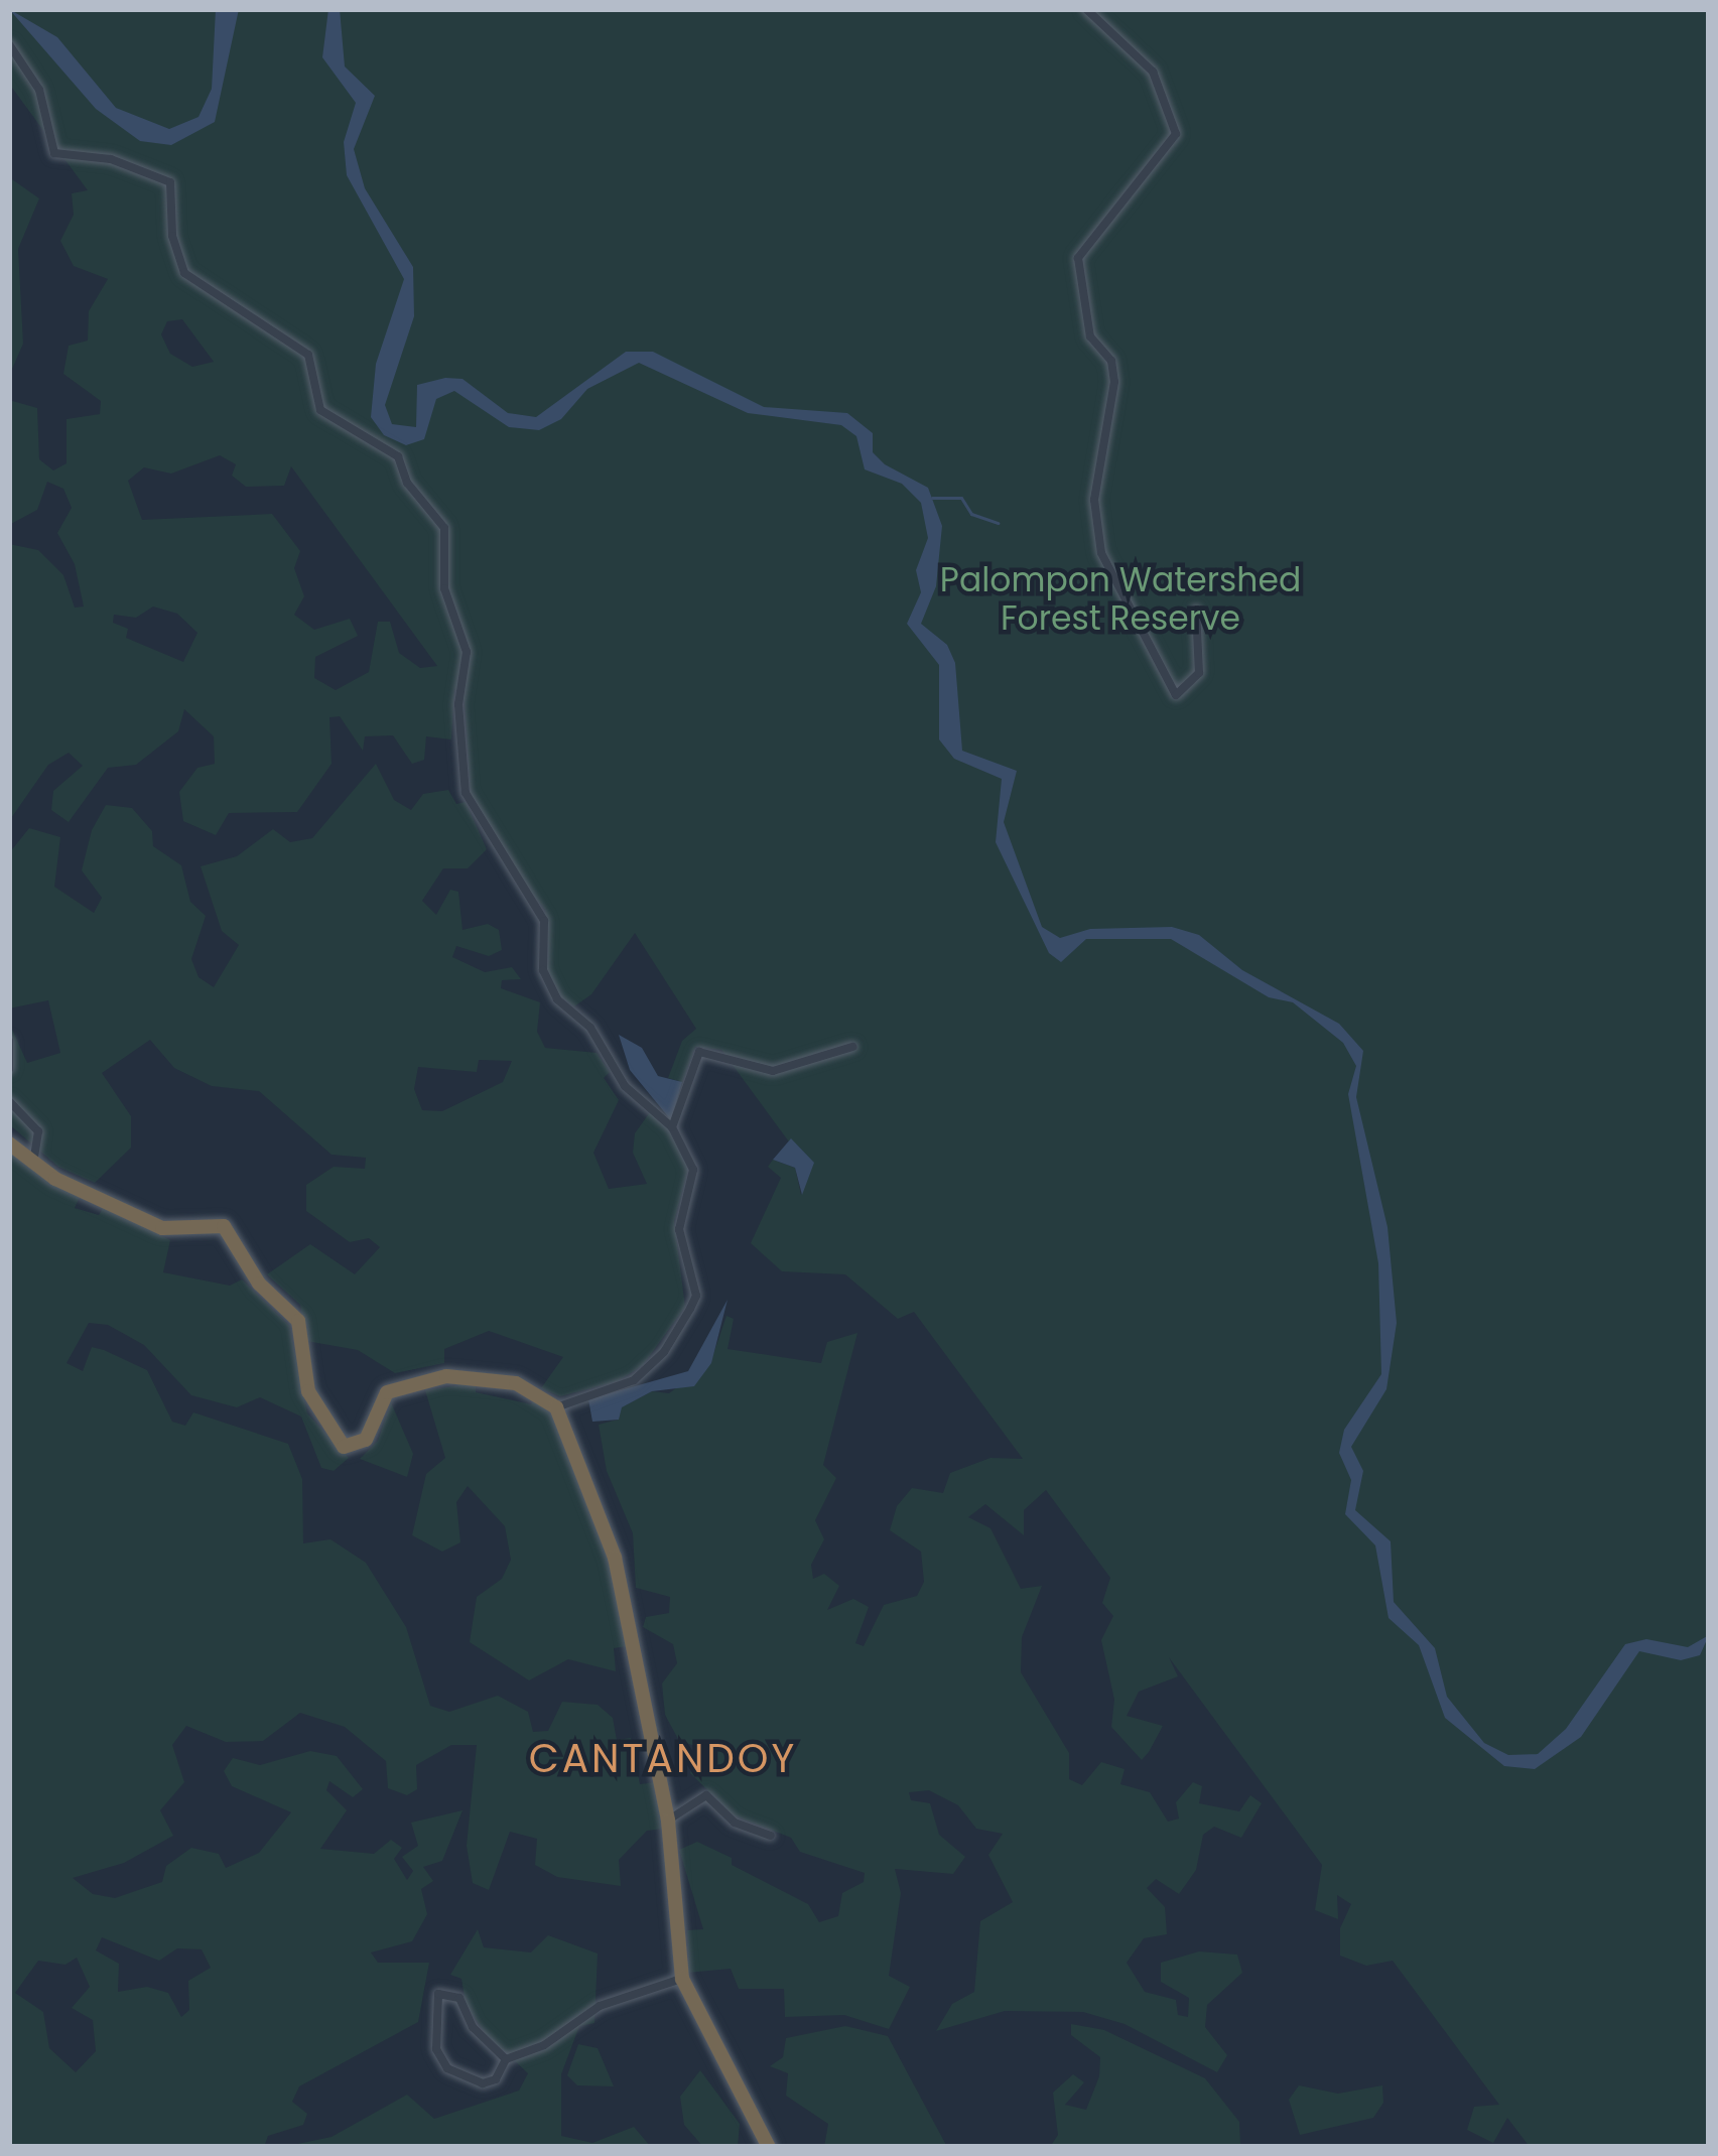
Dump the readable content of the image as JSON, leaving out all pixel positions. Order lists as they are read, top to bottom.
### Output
{
  "districts": ["CANTANDOY"],
  "parks": ["Palompon Watershed Forest Reserve"]
}
